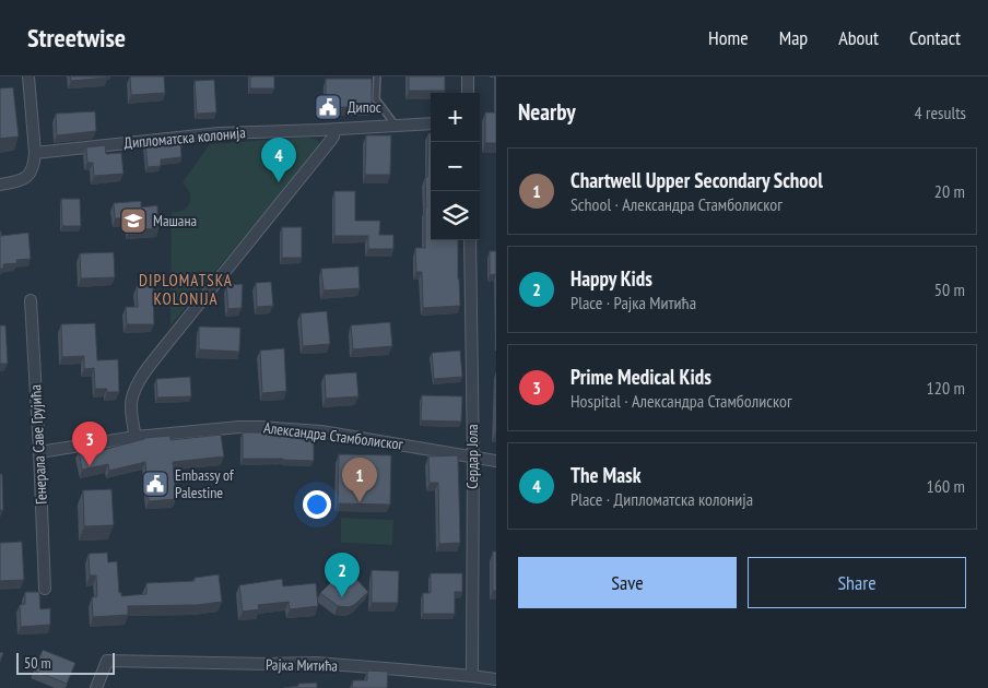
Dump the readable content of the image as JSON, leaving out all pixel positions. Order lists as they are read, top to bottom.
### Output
{
  "streets": {
    "street": [
      "Дипломатска колонија",
      "Александра Стамболиског",
      "Генерала Саве Грујића",
      "Сердар Јола",
      "Рајка Митића"
    ]
  },
  "crossings": [
    ["Александра Стамболиског", "Генерала Саве Грујића"],
    ["Александра Стамболиског", "Сердар Јола"],
    ["Сердар Јола", "Рајка Митића"]
  ],
  "districts": ["DIPLOMATSKA KOLONIJA"],
  "places": {
    "public building": ["Дипос", "Embassy of Palestine"],
    "school or university": ["Машана"]
  },
  "scale_bar": "50 m",
  "page": {
    "header": "Streetwise",
    "nav": [
      "Home",
      "Map",
      "About",
      "Contact"
    ],
    "heading": ["Nearby", "4 results"],
    "map_buttons": ["+", "−"],
    "pins": [
      "4",
      "3",
      "1",
      "2"
    ],
    "list": [
      {
        "mark": "1",
        "name": "Chartwell Upper Secondary School",
        "note": "School · Александра Стамболиског",
        "value": "20 m"
      },
      {
        "mark": "2",
        "name": "Happy Kids",
        "note": "Place · Рајка Митића",
        "value": "50 m"
      },
      {
        "mark": "3",
        "name": "Prime Medical Kids",
        "note": "Hospital · Александра Стамболиског",
        "value": "120 m"
      },
      {
        "mark": "4",
        "name": "The Mask",
        "note": "Place · Дипломатска колонија",
        "value": "160 m"
      }
    ],
    "buttons": ["Save", "Share"],
    "scale": "50 m"
  }
}
